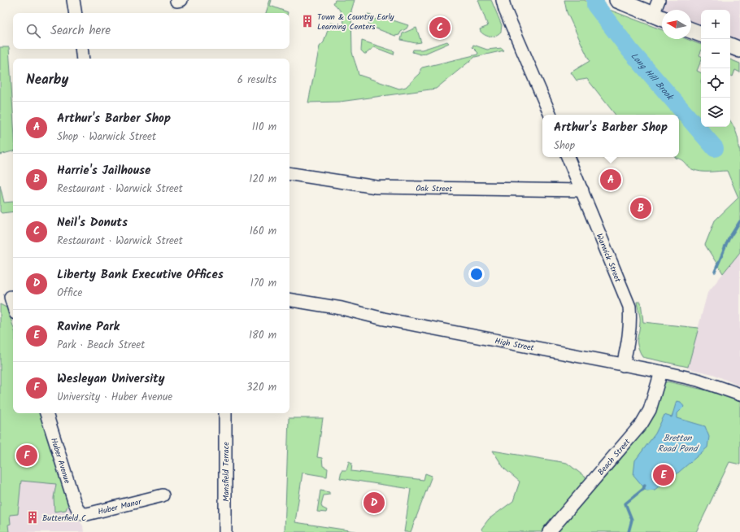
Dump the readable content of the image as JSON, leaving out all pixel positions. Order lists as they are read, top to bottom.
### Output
{
  "streets": {
    "street": [
      "Oak Street",
      "Warwick Street",
      "High Street",
      "Beach Street",
      "Huber Avenue",
      "Mansfield Terrace",
      "Huber Manor"
    ]
  },
  "crossings": [
    ["Oak Street", "Warwick Street"],
    ["Warwick Street", "High Street"],
    ["High Street", "Beach Street"],
    ["Huber Avenue", "Huber Manor"]
  ],
  "water": ["Long Hill Brook", "Bretton Road Pond"],
  "places": {
    "building": ["Town & Country Early Learning Centers", "Butterfield C"]
  },
  "north": "left",
  "page": {
    "map_buttons": ["+", "−"],
    "search": "Search here",
    "pins": [
      "C",
      "A",
      "B",
      "F",
      "E",
      "D"
    ],
    "heading": ["Nearby", "6 results"],
    "list": [
      {
        "mark": "A",
        "name": "Arthur's Barber Shop",
        "note": "Shop · Warwick Street",
        "value": "110 m"
      },
      {
        "mark": "B",
        "name": "Harrie's Jailhouse",
        "note": "Restaurant · Warwick Street",
        "value": "120 m"
      },
      {
        "mark": "C",
        "name": "Neil's Donuts",
        "note": "Restaurant · Warwick Street",
        "value": "160 m"
      },
      {
        "mark": "D",
        "name": "Liberty Bank Executive Offices",
        "note": "Office",
        "value": "170 m"
      },
      {
        "mark": "E",
        "name": "Ravine Park",
        "note": "Park · Beach Street",
        "value": "180 m"
      },
      {
        "mark": "F",
        "name": "Wesleyan University",
        "note": "University · Huber Avenue",
        "value": "320 m"
      }
    ],
    "popup": ["Arthur's Barber Shop", "Shop"]
  }
}
